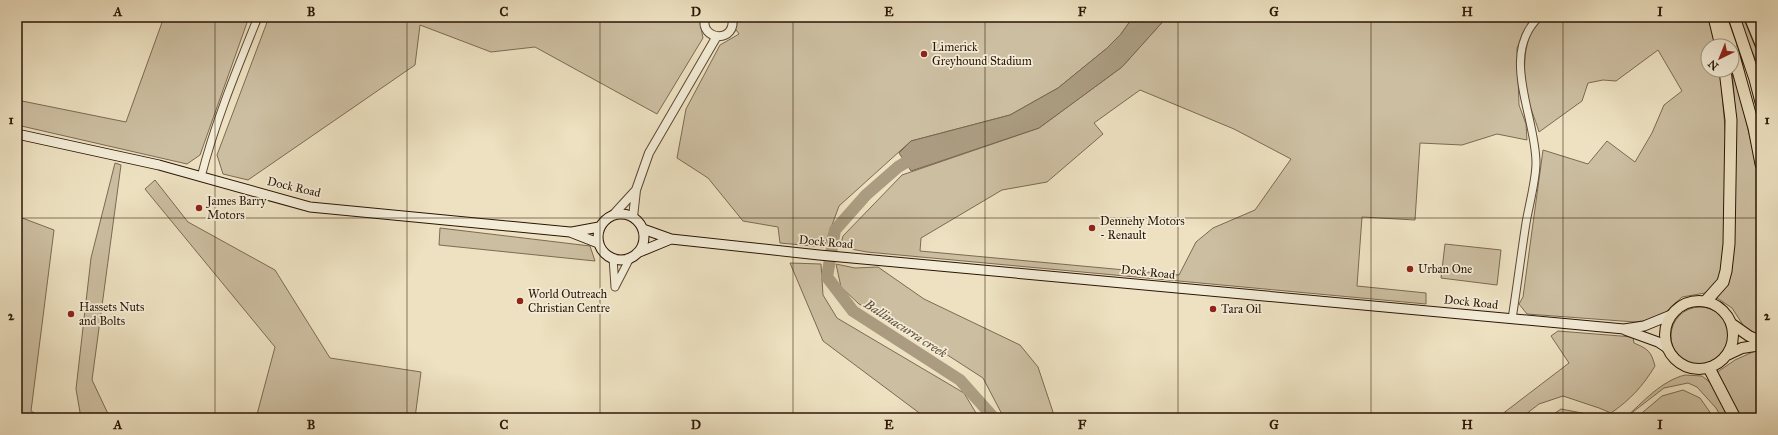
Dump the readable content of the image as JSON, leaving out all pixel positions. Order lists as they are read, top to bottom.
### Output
{
  "streets": {
    "main road": ["Dock Road"]
  },
  "water": ["Ballinacurra creek"],
  "places": [
    "Limerick Greyhound Stadium",
    "James Barry Motors",
    "Dennehy Motors - Renault",
    "Urban One",
    "World Outreach Christian Centre",
    "Tara Oil",
    "Hassets Nuts and Bolts"
  ],
  "north": "bottom left",
  "grid": {
    "columns": [
      "A",
      "B",
      "C",
      "D",
      "E",
      "F",
      "G",
      "H",
      "I"
    ],
    "rows": ["1", "2"]
  }
}
